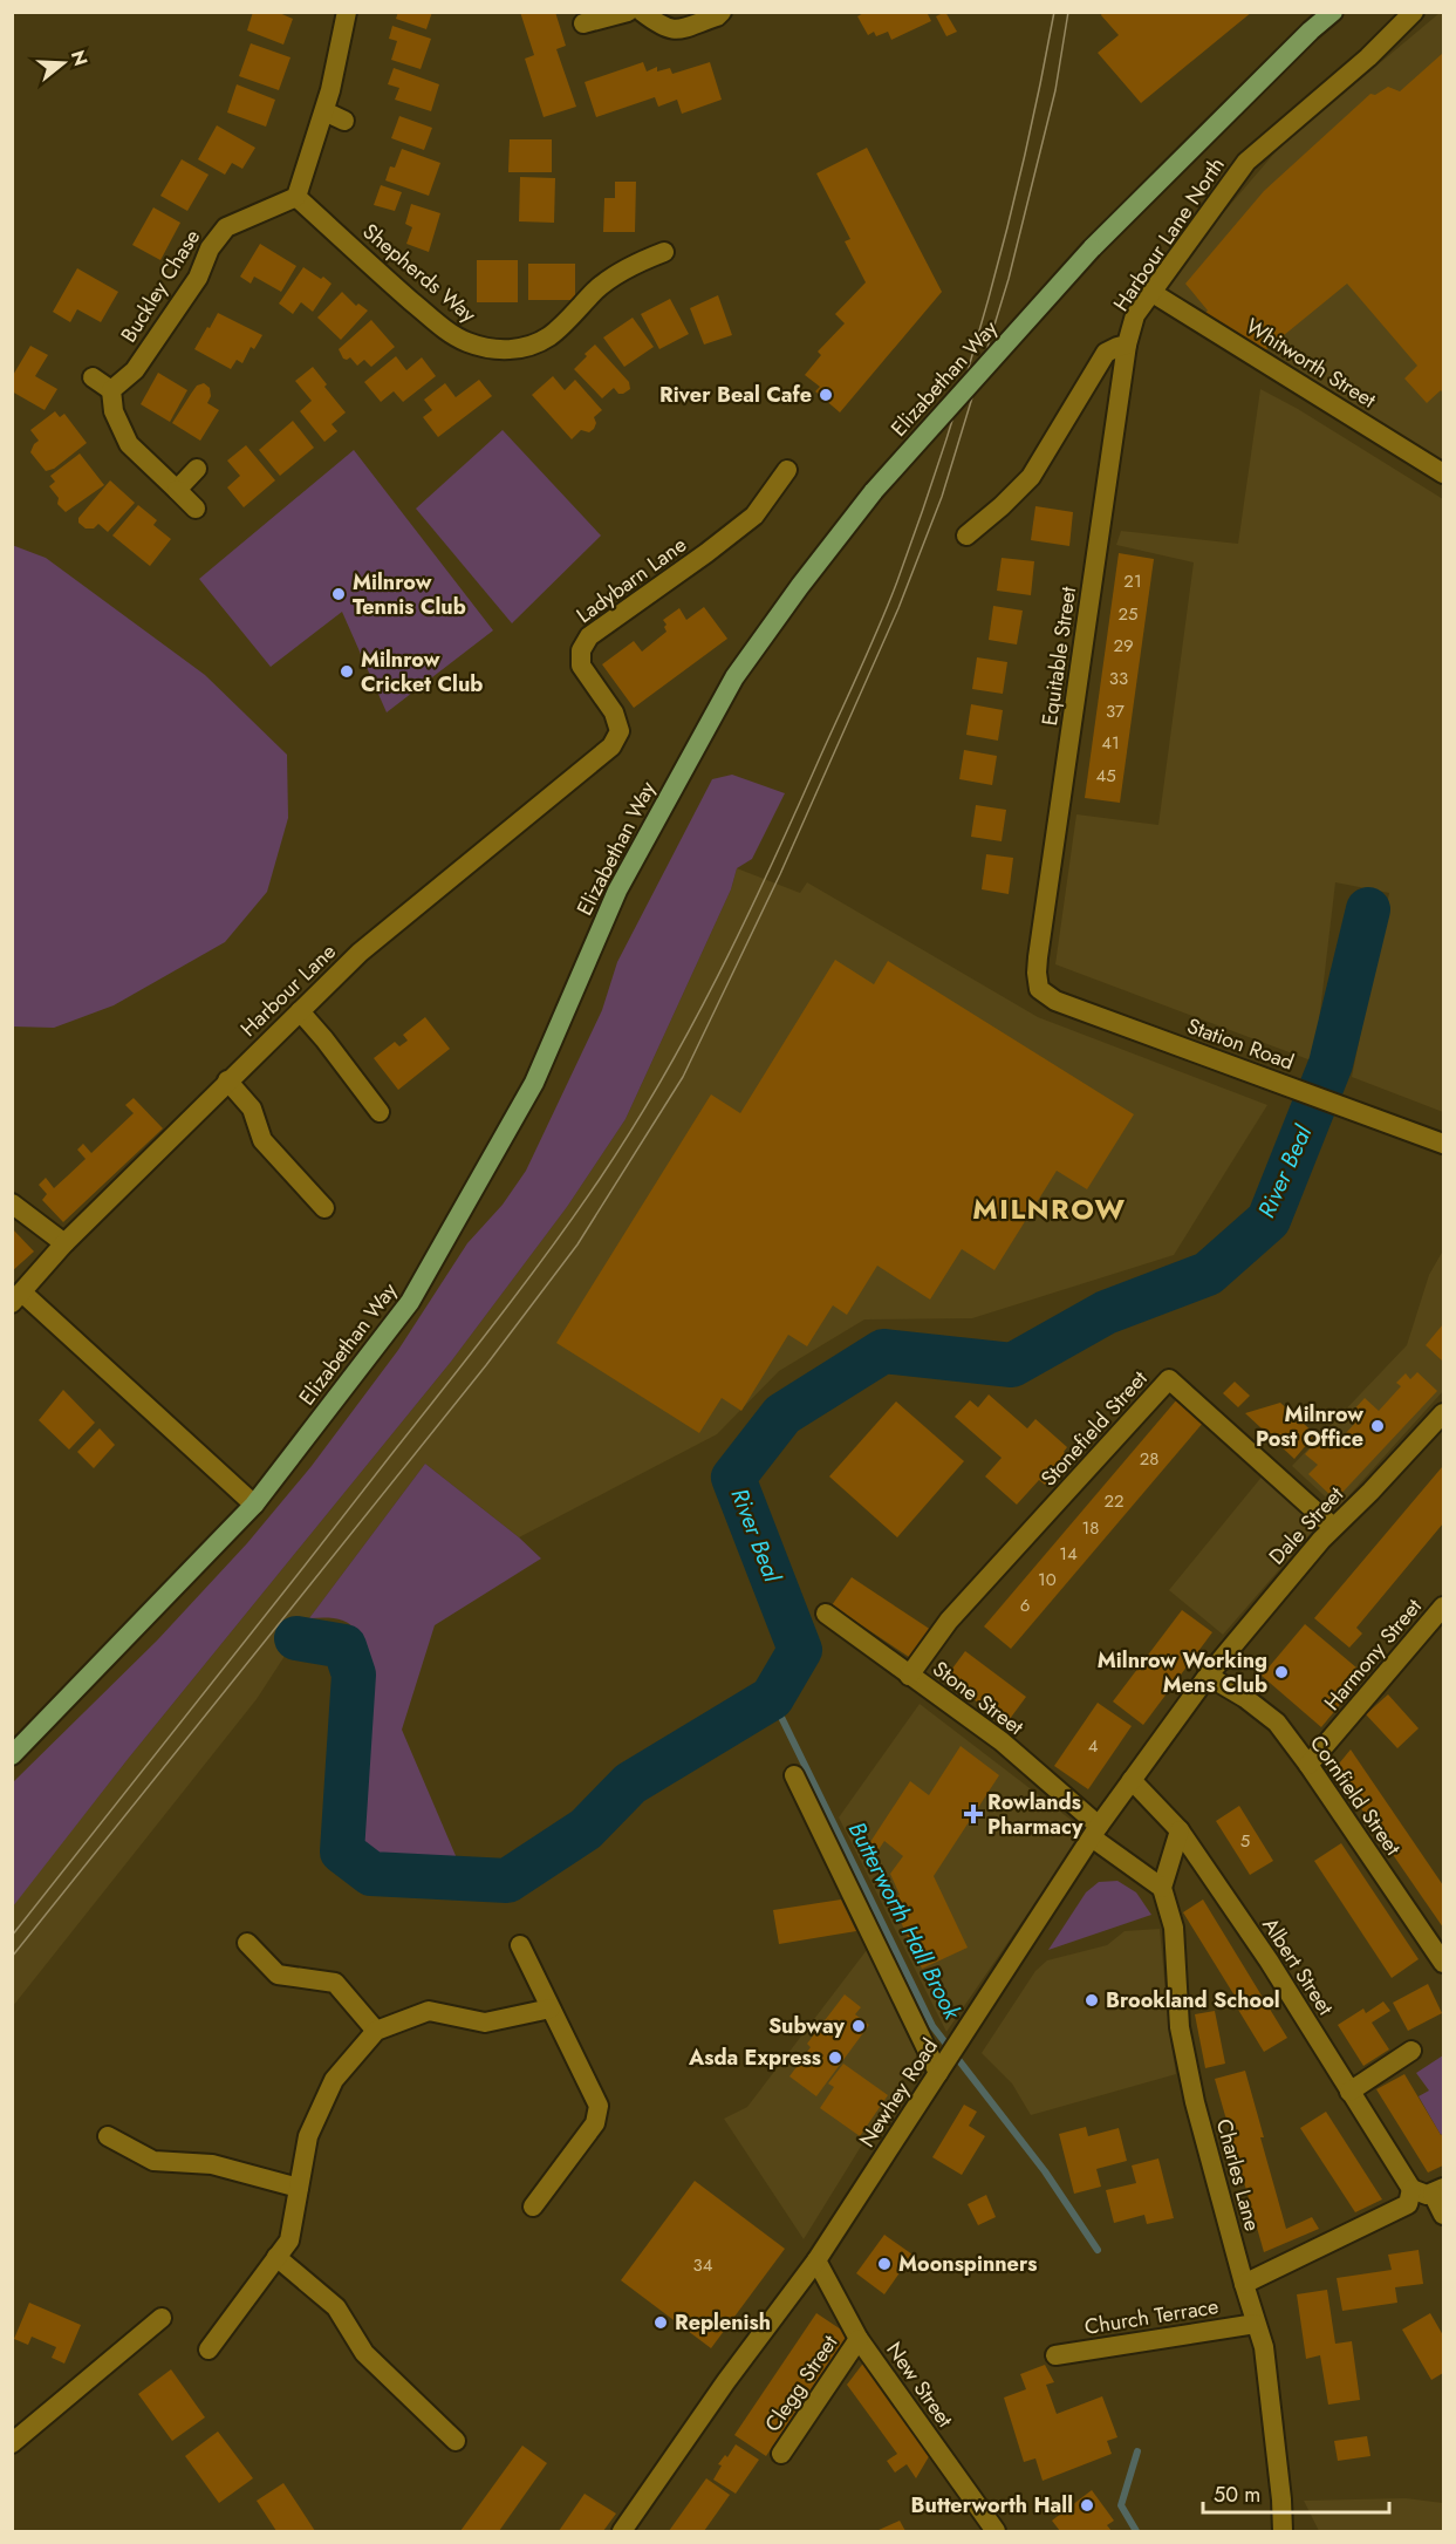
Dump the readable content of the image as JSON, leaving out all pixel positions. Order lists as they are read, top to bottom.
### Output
{
  "streets": {
    "main road": ["Elizabethan Way"],
    "street": [
      "Harbour Lane North",
      "Shepherds Way",
      "Buckley Chase",
      "Whitworth Street",
      "Ladybarn Lane",
      "Equitable Street",
      "Harbour Lane",
      "Station Road",
      "Stonefield Street",
      "Dale Street",
      "Harmony Street",
      "Stone Street",
      "Cornfield Street",
      "Albert Street",
      "Newhey Road",
      "Charles Lane",
      "Church Terrace",
      "Clegg Street",
      "New Street"
    ]
  },
  "crossings": [
    ["Harbour Lane North", "Whitworth Street"],
    ["Harbour Lane North", "Equitable Street"],
    ["Shepherds Way", "Buckley Chase"],
    ["Elizabethan Way", "Harbour Lane"],
    ["Ladybarn Lane", "Harbour Lane"],
    ["Equitable Street", "Station Road"],
    ["Stonefield Street", "Dale Street"],
    ["Stonefield Street", "Stone Street"],
    ["Dale Street", "Cornfield Street"],
    ["Dale Street", "Newhey Road"],
    ["Harmony Street", "Cornfield Street"],
    ["Stone Street", "Newhey Road"],
    ["Stone Street", "Charles Lane"],
    ["Cornfield Street", "Newhey Road"],
    ["Albert Street", "Newhey Road"],
    ["Newhey Road", "New Street"],
    ["Charles Lane", "Church Terrace"],
    ["Clegg Street", "New Street"]
  ],
  "districts": ["MILNROW"],
  "water": ["River Beal", "Butterworth Hall Brook"],
  "places": {
    "other": [
      "River Beal Cafe",
      "Milnrow Tennis Club",
      "Milnrow Cricket Club",
      "Milnrow Post Office",
      "Milnrow Working Mens Club",
      "Brookland School",
      "Subway",
      "Asda Express",
      "Moonspinners",
      "Replenish",
      "Butterworth Hall"
    ],
    "health": ["Rowlands Pharmacy"]
  },
  "house_numbers": [
    "21",
    "25",
    "29",
    "33",
    "37",
    "41",
    "45",
    "28",
    "22",
    "18",
    "14",
    "10",
    "6",
    "4",
    "5",
    "34"
  ],
  "scale_bar": "50 m",
  "north": "right"
}
